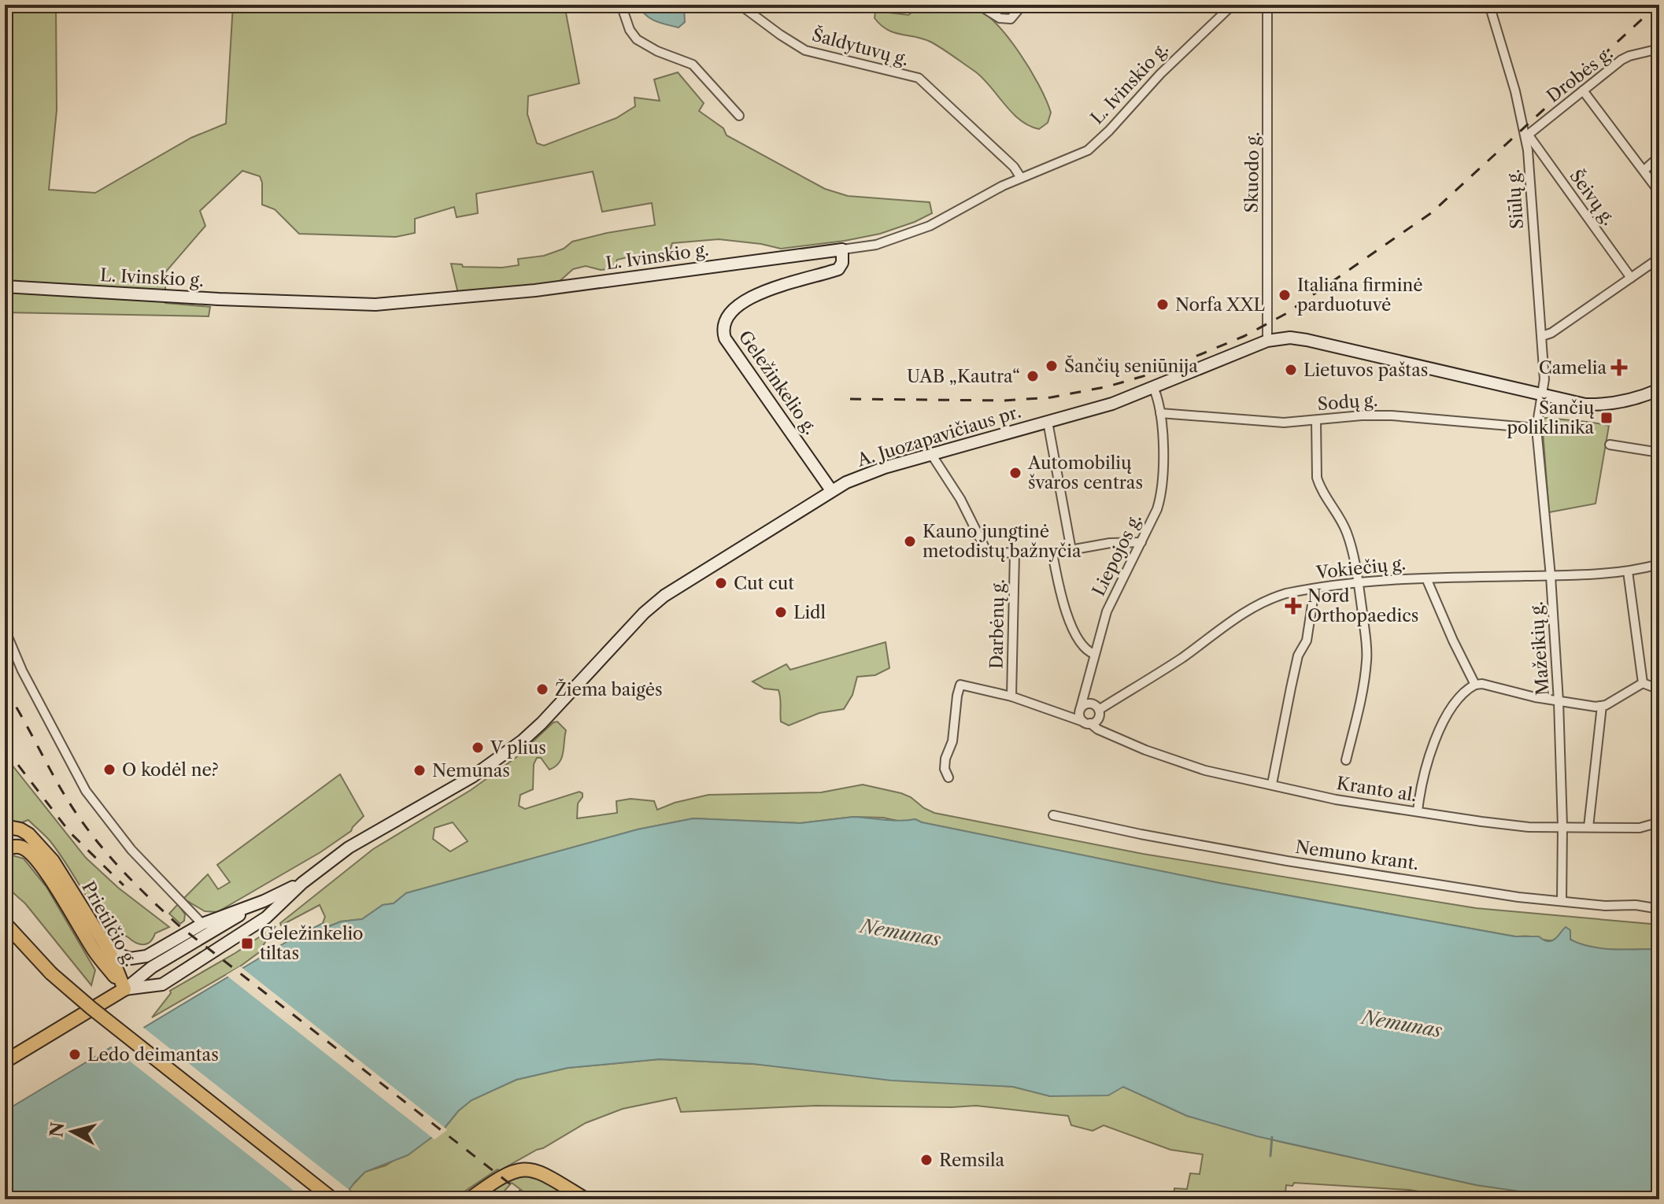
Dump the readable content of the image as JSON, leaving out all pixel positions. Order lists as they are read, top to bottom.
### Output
{
  "streets": {
    "main road": [
      "L. Ivinskio g.",
      "Geležinkelio g.",
      "A. Juozapavičiaus pr.",
      "Prietilčio g."
    ],
    "street": [
      "Šaldytuvų g.",
      "Drobės g.",
      "Skuodo g.",
      "Šeivų g.",
      "Siūlų g.",
      "Sodų g.",
      "Liepojos g.",
      "Vokiečių g.",
      "Darbėnų g.",
      "Mažeikių g.",
      "Kranto al.",
      "Nemuno krant."
    ]
  },
  "crossings": [
    ["Šaldytuvų g.", "L. Ivinskio g."],
    ["Drobės g.", "Šeivų g."],
    ["Drobės g.", "Siūlų g."],
    ["L. Ivinskio g.", "Geležinkelio g."],
    ["Skuodo g.", "A. Juozapavičiaus pr."],
    ["Šeivų g.", "Siūlų g."],
    ["Siūlų g.", "A. Juozapavičiaus pr."],
    ["Siūlų g.", "Mažeikių g."],
    ["Geležinkelio g.", "A. Juozapavičiaus pr."],
    ["Sodų g.", "Liepojos g."],
    ["Sodų g.", "Mažeikių g."],
    ["A. Juozapavičiaus pr.", "Liepojos g."],
    ["A. Juozapavičiaus pr.", "Mažeikių g."],
    ["A. Juozapavičiaus pr.", "Prietilčio g."],
    ["Vokiečių g.", "Mažeikių g."],
    ["Darbėnų g.", "Kranto al."],
    ["Mažeikių g.", "Kranto al."],
    ["Mažeikių g.", "Nemuno krant."]
  ],
  "water": ["Nemunas"],
  "places": {
    "other": [
      "Italiana firminė parduotuvė",
      "Norfa XXL",
      "Šančių seniūnija",
      "Lietuvos paštas",
      "UAB „Kautra“",
      "Automobilių švaros centras",
      "Kauno jungtinė metodistų bažnyčia",
      "Cut cut",
      "Lidl",
      "Žiema baigės",
      "V plius",
      "O kodėl ne?",
      "Nemunas",
      "Ledo deimantas",
      "Remsila"
    ],
    "health": ["Camelia", "Nord Orthopaedics"],
    "transit": ["Šančių poliklinika", "Geležinkelio tiltas"]
  },
  "north": "left"
}
